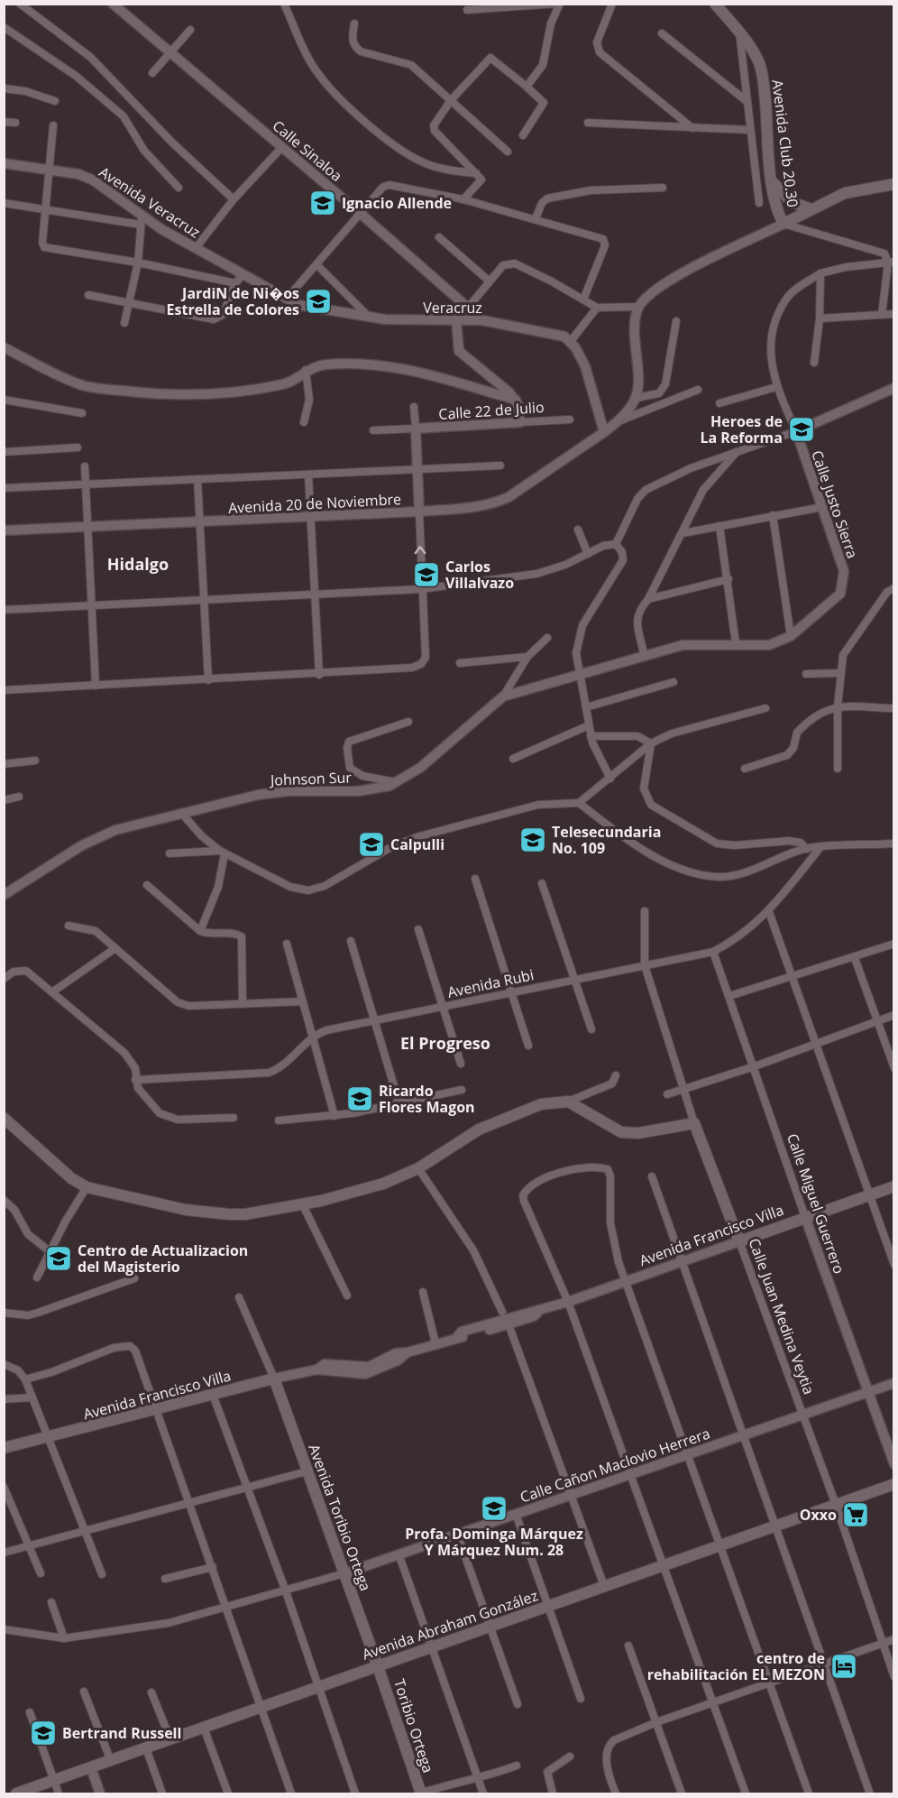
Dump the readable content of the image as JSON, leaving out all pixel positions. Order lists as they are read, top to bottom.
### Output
{
  "streets": {
    "main road": [
      "Avenida Club 20.30",
      "Avenida Francisco Villa",
      "Calle Juan Medina Veytia",
      "Avenida Toribio Ortega",
      "Avenida Abraham González",
      "Toribio Ortega"
    ],
    "street": [
      "Calle Sinaloa",
      "Avenida Veracruz",
      "Veracruz",
      "Calle 22 de Julio",
      "Avenida 20 de Noviembre",
      "Calle Justo Sierra",
      "Johnson Sur",
      "Avenida Rubi",
      "Calle Miguel Guerrero",
      "Calle Cañon Maclovio Herrera"
    ]
  },
  "crossings": [
    ["Calle Sinaloa", "Veracruz"],
    ["Avenida Veracruz", "Veracruz"],
    ["Calle Justo Sierra", "Johnson Sur"],
    ["Avenida Rubi", "Calle Miguel Guerrero"],
    ["Avenida Rubi", "Calle Juan Medina Veytia"],
    ["Calle Miguel Guerrero", "Avenida Francisco Villa"],
    ["Calle Miguel Guerrero", "Calle Cañon Maclovio Herrera"],
    ["Avenida Francisco Villa", "Calle Juan Medina Veytia"],
    ["Avenida Francisco Villa", "Avenida Toribio Ortega"],
    ["Calle Juan Medina Veytia", "Calle Cañon Maclovio Herrera"],
    ["Calle Juan Medina Veytia", "Avenida Abraham González"],
    ["Calle Cañon Maclovio Herrera", "Avenida Toribio Ortega"],
    ["Avenida Toribio Ortega", "Avenida Abraham González"],
    ["Avenida Toribio Ortega", "Toribio Ortega"],
    ["Avenida Abraham González", "Toribio Ortega"]
  ],
  "districts": ["Hidalgo", "El Progreso"],
  "places": {
    "school or university": [
      "Ignacio Allende",
      "JardiN de Ni�os Estrella de Colores",
      "Heroes de La Reforma",
      "Carlos Villalvazo",
      "Telesecundaria No. 109",
      "Calpulli",
      "Ricardo Flores Magon",
      "Centro de Actualizacion del Magisterio",
      "Profa. Dominga Márquez Y Márquez Num. 28",
      "Bertrand Russell"
    ],
    "supermarket": ["Oxxo"],
    "hotel": ["centro de rehabilitación EL MEZON"]
  }
}
